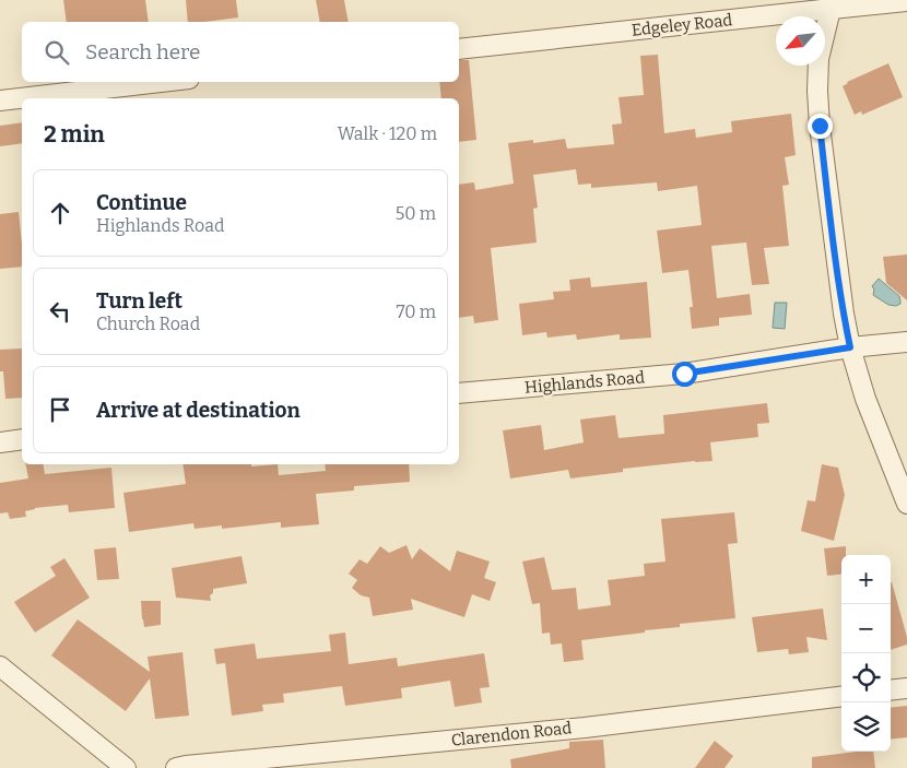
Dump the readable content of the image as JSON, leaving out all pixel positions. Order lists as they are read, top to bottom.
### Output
{
  "streets": {
    "street": ["Edgeley Road", "Highlands Road", "Clarendon Road"]
  },
  "north": "bottom left",
  "page": {
    "search": "Search here",
    "heading": ["2 min", "Walk · 120 m"],
    "list": [
      ["Continue", "Highlands Road", "50 m"],
      ["Turn left", "Church Road", "70 m"],
      "Arrive at destination"
    ],
    "map_buttons": ["+", "−"]
  }
}
